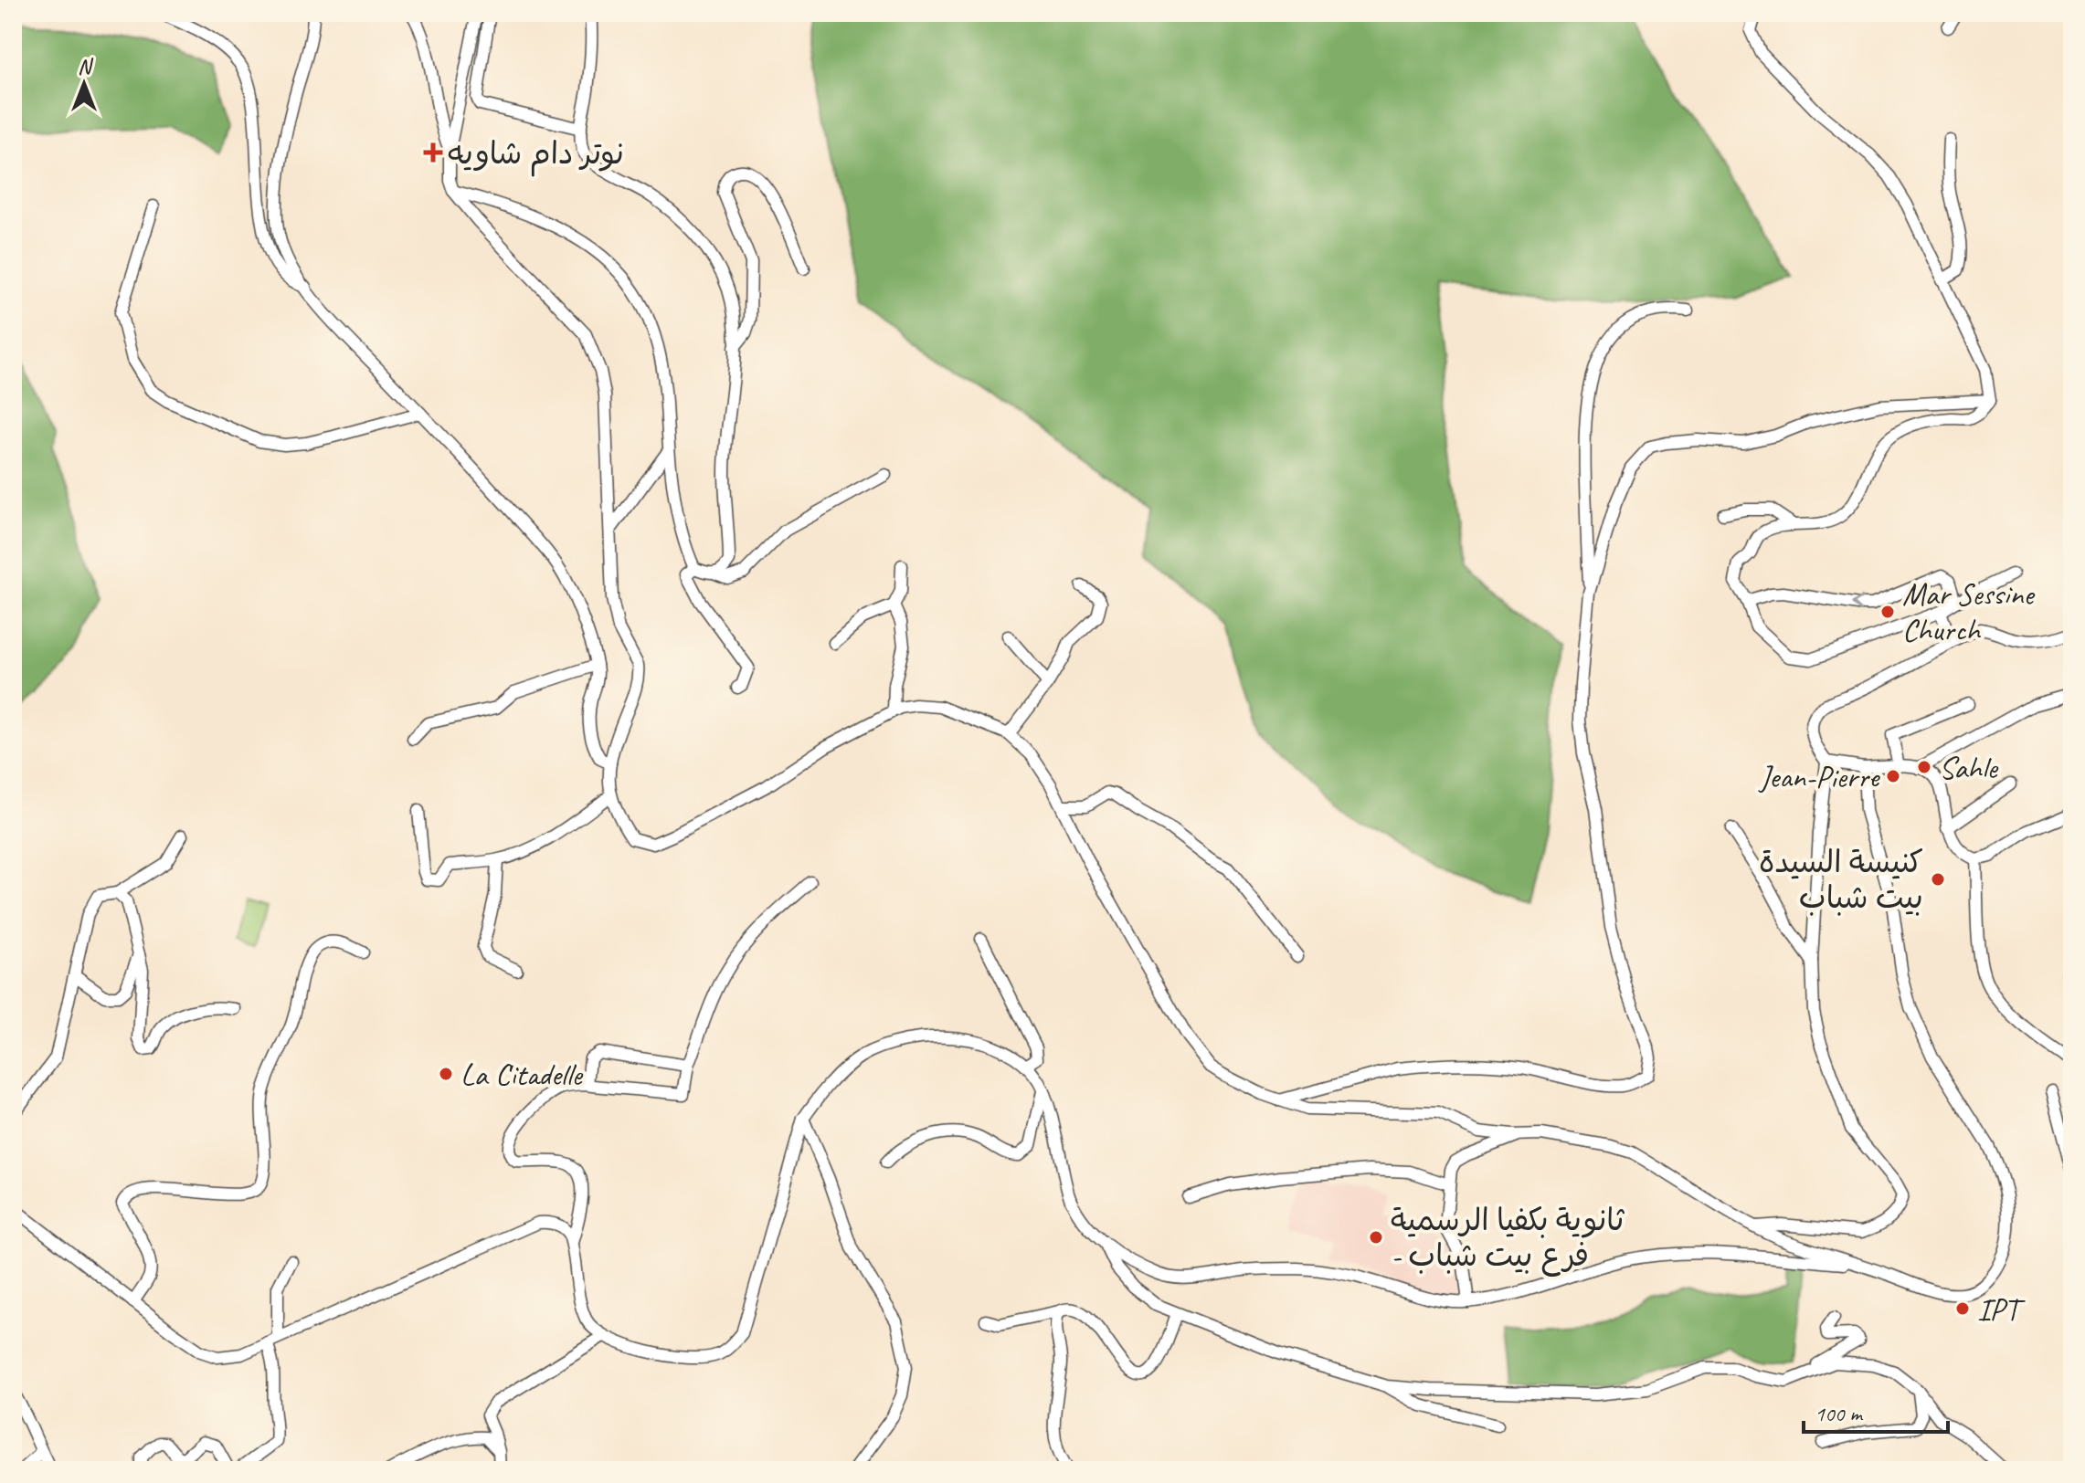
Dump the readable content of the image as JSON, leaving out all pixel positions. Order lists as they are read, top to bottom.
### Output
{
  "places": {
    "health": ["نوتر دام شاويه"],
    "other": [
      "Mar Sessine Church",
      "Sahle",
      "Jean-Pierre",
      "كنيسة السيدة بيت شباب",
      "La Citadelle",
      "ثانوية بكفيا الرسمية - فرع بيت شباب",
      "IPT"
    ]
  },
  "scale_bar": "100 m",
  "north": "top"
}
